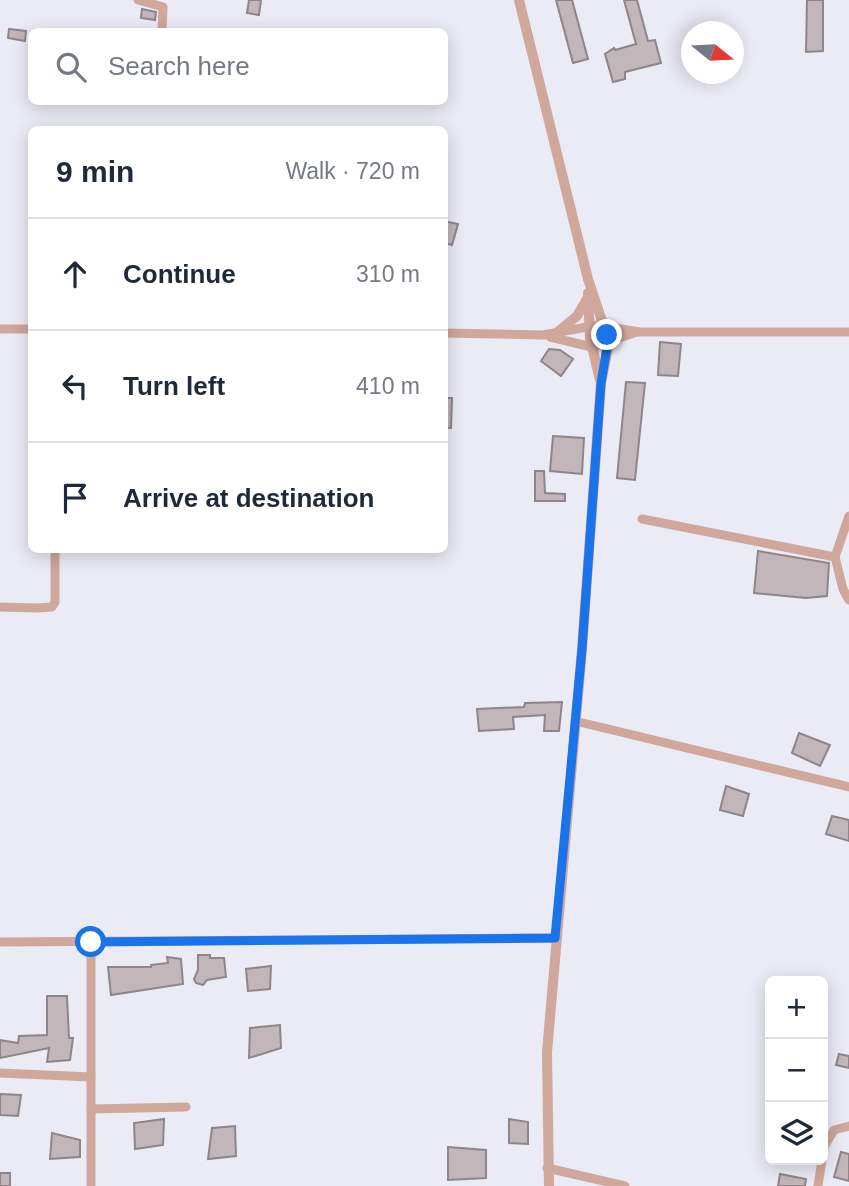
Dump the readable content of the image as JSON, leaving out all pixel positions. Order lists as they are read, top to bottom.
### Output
{
  "north": "right",
  "page": {
    "search": "Search here",
    "heading": ["9 min", "Walk · 720 m"],
    "list": [
      ["Continue", "310 m"],
      ["Turn left", "410 m"],
      "Arrive at destination"
    ],
    "map_buttons": ["+", "−"]
  }
}
